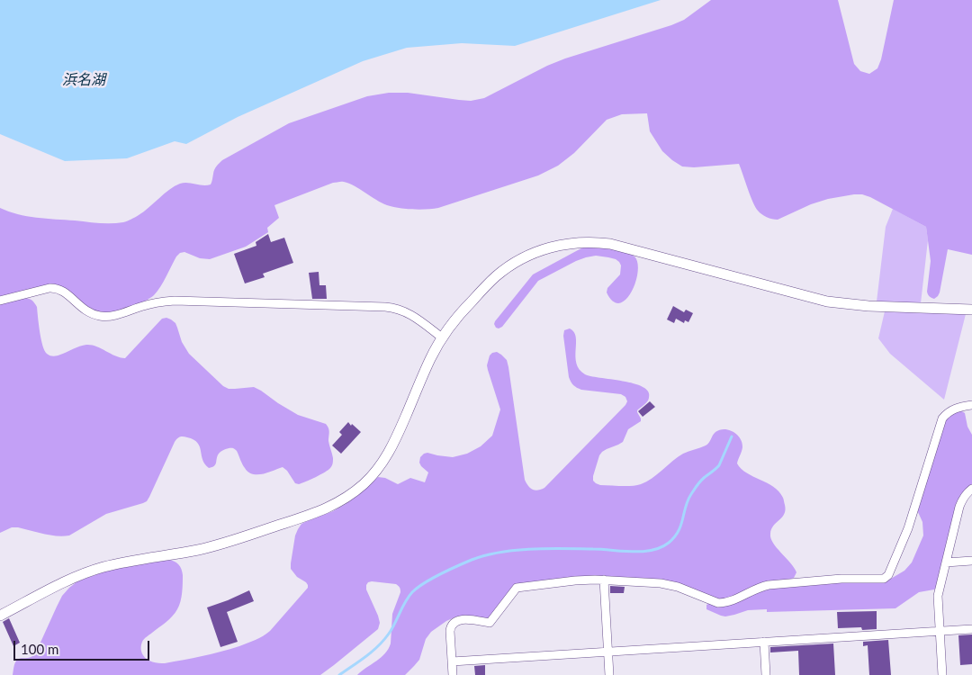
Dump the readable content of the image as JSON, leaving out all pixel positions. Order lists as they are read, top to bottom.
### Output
{
  "water": ["浜名湖"],
  "scale_bar": "100 m"
}
